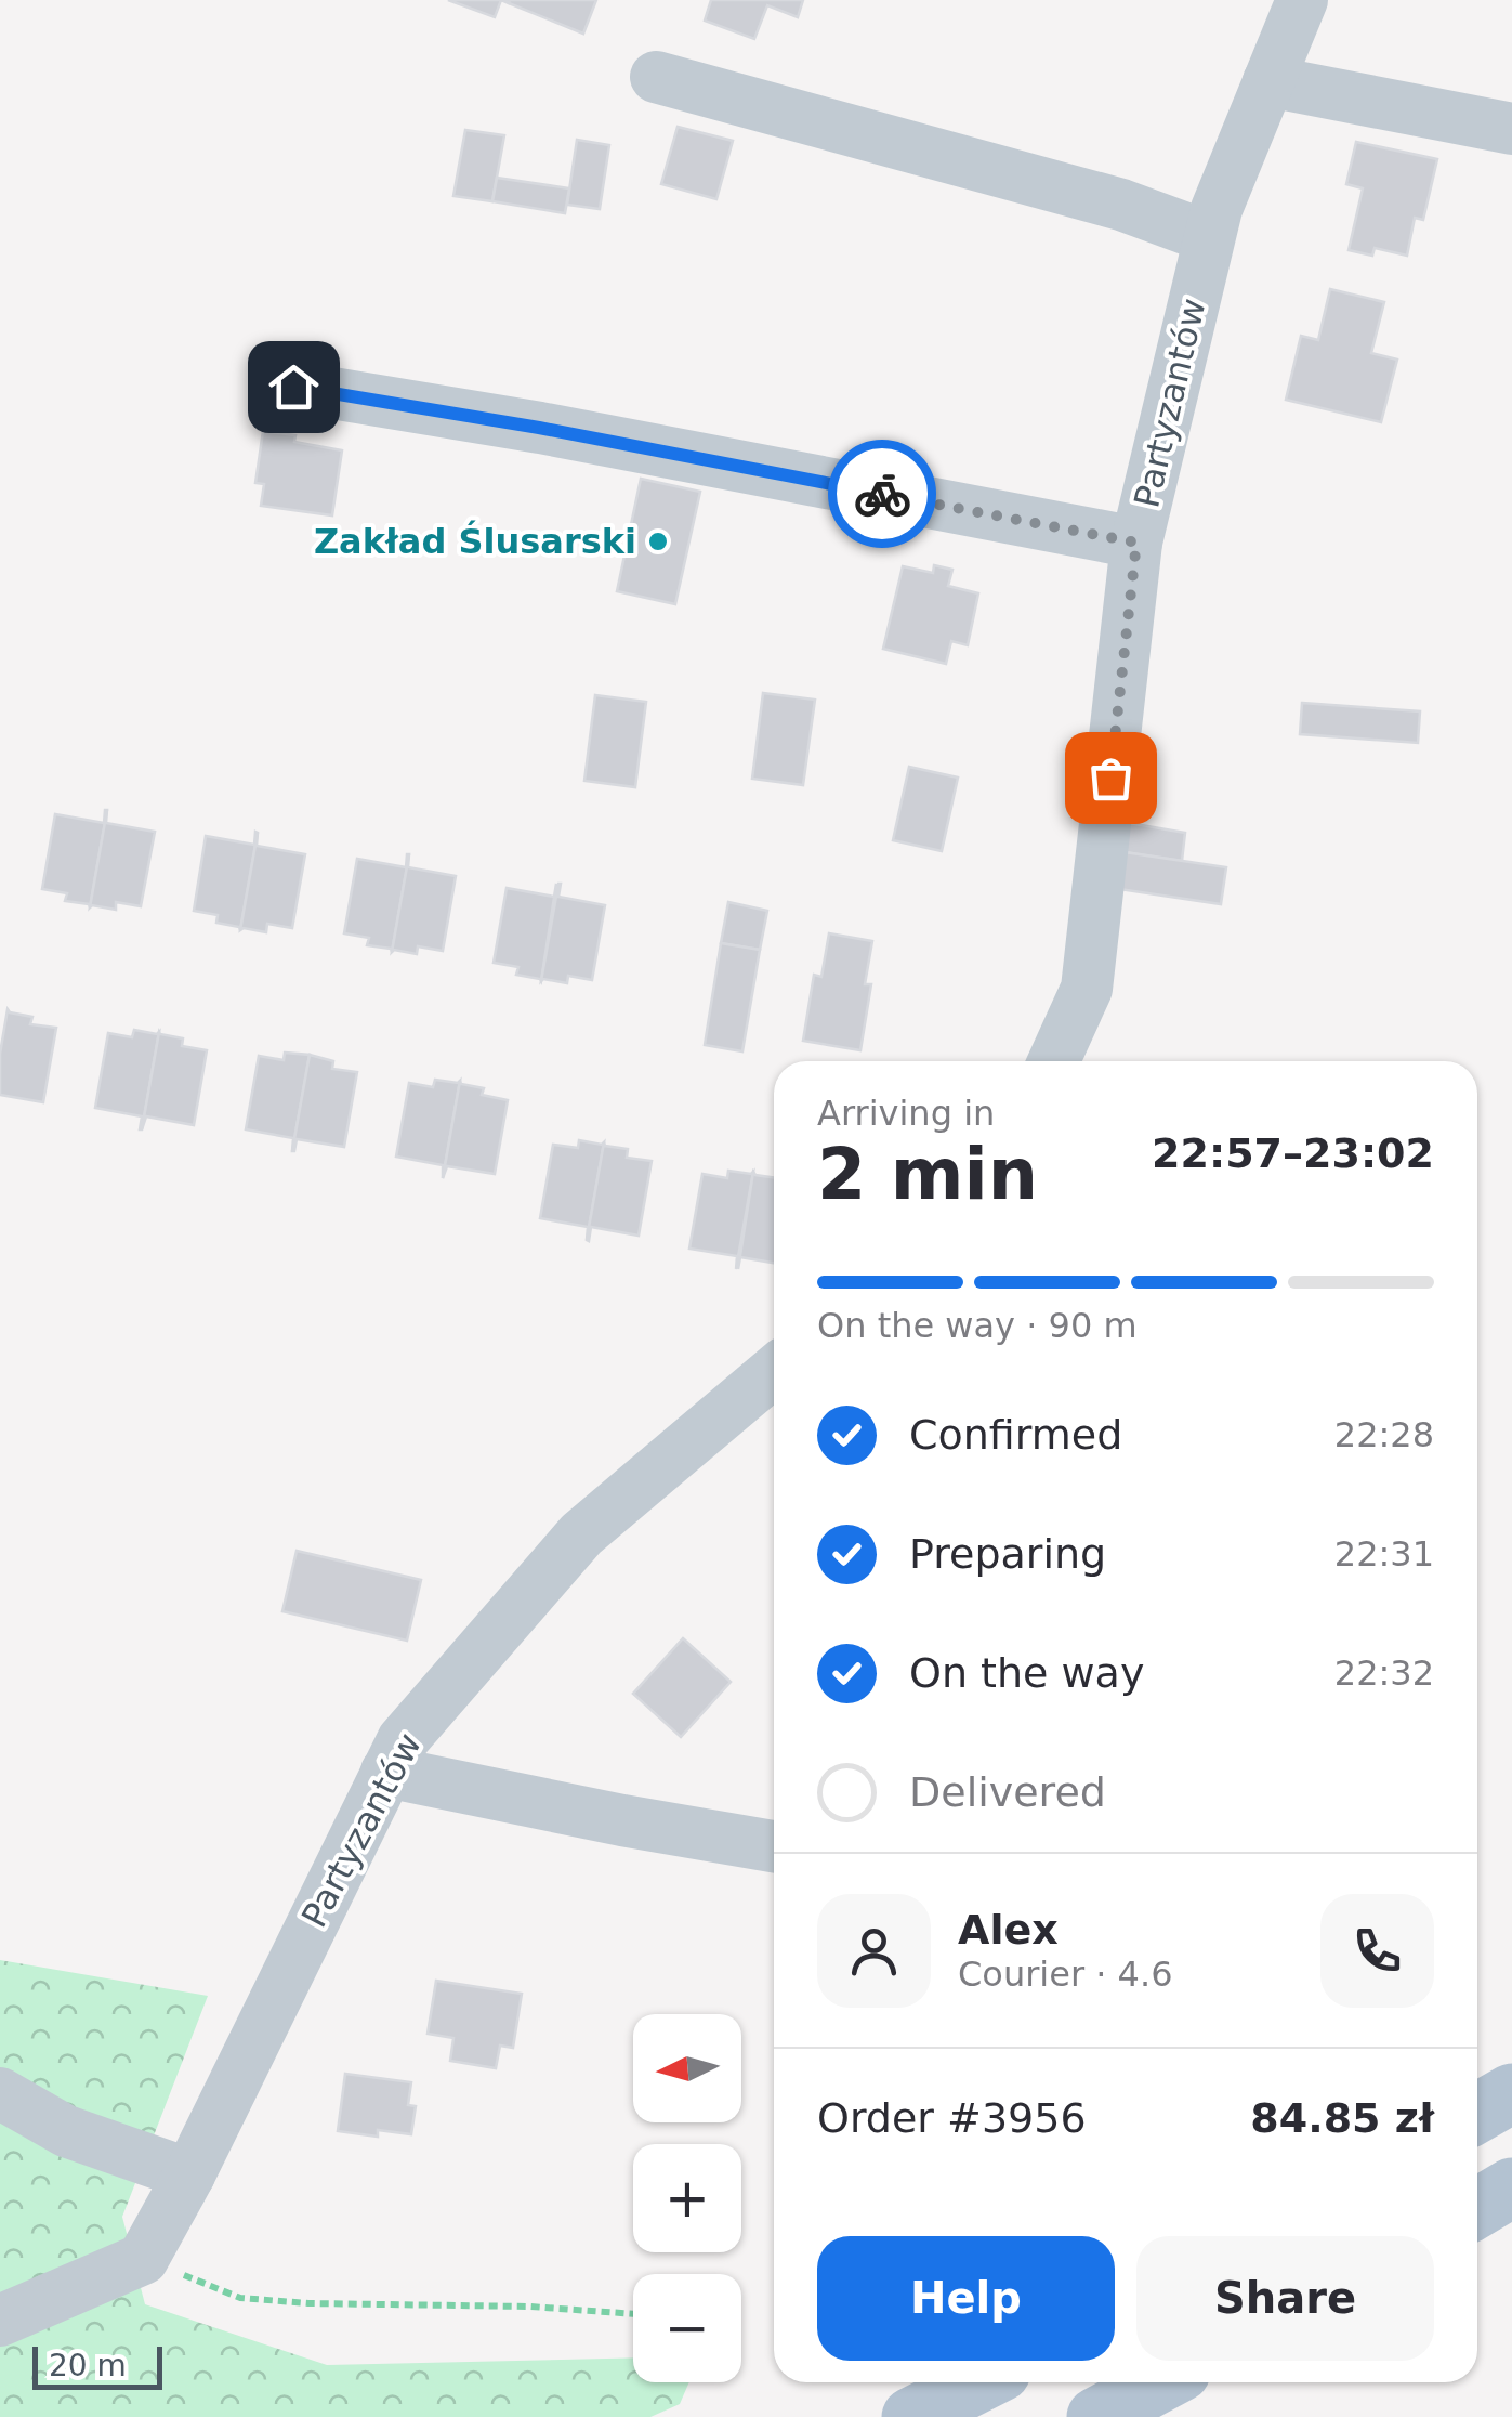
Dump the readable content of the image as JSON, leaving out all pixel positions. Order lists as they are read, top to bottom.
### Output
{
  "streets": {
    "street": ["Partyzantów"]
  },
  "places": ["Zakład Ślusarski"],
  "scale_bar": "20 m",
  "north": "left",
  "page": {
    "heading": ["2 min", "Arriving in", "22:57–23:02"],
    "panel": [
      "Alex",
      "Courier · 4.6",
      "Order #3956",
      "84.85 zł"
    ],
    "bar": "On the way · 90 m",
    "list": [
      ["Confirmed", "22:28"],
      ["Preparing", "22:31"],
      ["On the way", "22:32"],
      "Delivered"
    ],
    "map_buttons": ["+", "−"],
    "buttons": ["Help", "Share"],
    "scale": "20 m"
  }
}
